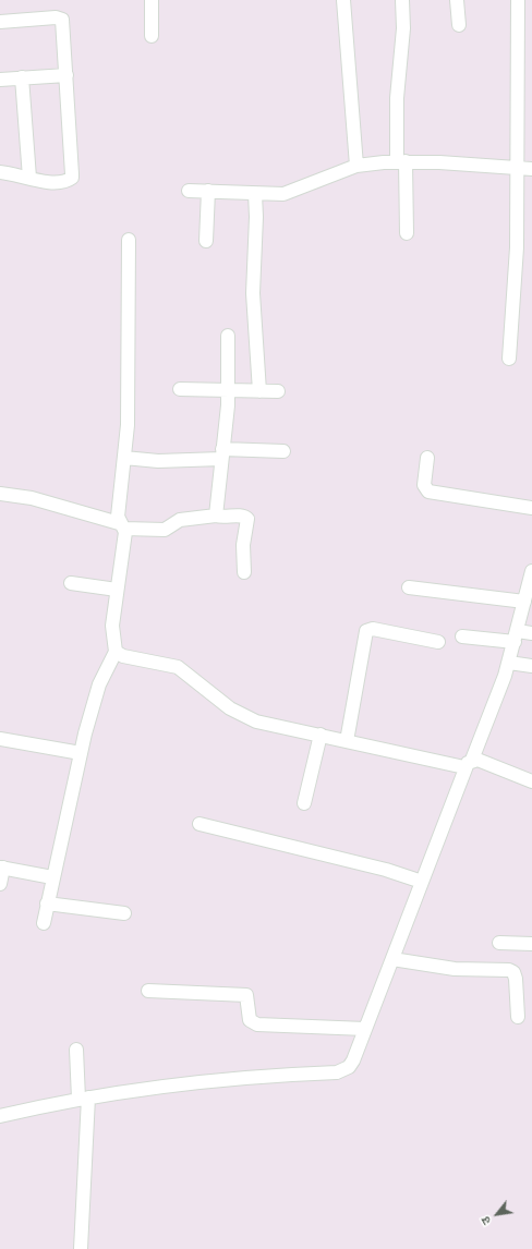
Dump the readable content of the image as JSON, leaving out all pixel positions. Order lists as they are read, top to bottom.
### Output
{
  "north": "bottom left"
}
